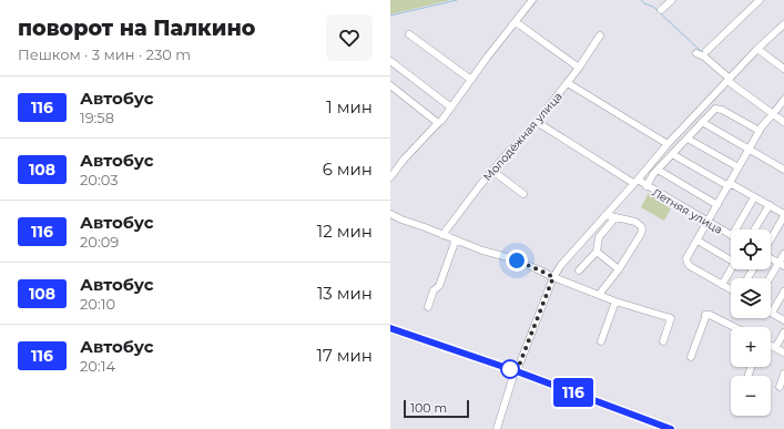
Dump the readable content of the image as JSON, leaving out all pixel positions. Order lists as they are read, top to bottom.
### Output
{
  "streets": {
    "street": ["Молодёжная улица", "Летняя улица"]
  },
  "crossings": [
    ["Молодёжная улица", "Летняя улица"]
  ],
  "lines": ["bus line 116"],
  "scale_bar": "100 m",
  "page": {
    "heading": ["поворот на Палкино", "Пешком · 3 мин · 230 m"],
    "on_map": "116",
    "list": [
      {
        "mark": "116",
        "name": "Автобус",
        "note": "19:58",
        "value": "1 мин"
      },
      {
        "mark": "108",
        "name": "Автобус",
        "note": "20:03",
        "value": "6 мин"
      },
      {
        "mark": "116",
        "name": "Автобус",
        "note": "20:09",
        "value": "12 мин"
      },
      {
        "mark": "108",
        "name": "Автобус",
        "note": "20:10",
        "value": "13 мин"
      },
      {
        "mark": "116",
        "name": "Автобус",
        "note": "20:14",
        "value": "17 мин"
      }
    ],
    "map_buttons": ["+", "−"],
    "scale": "100 m"
  }
}
